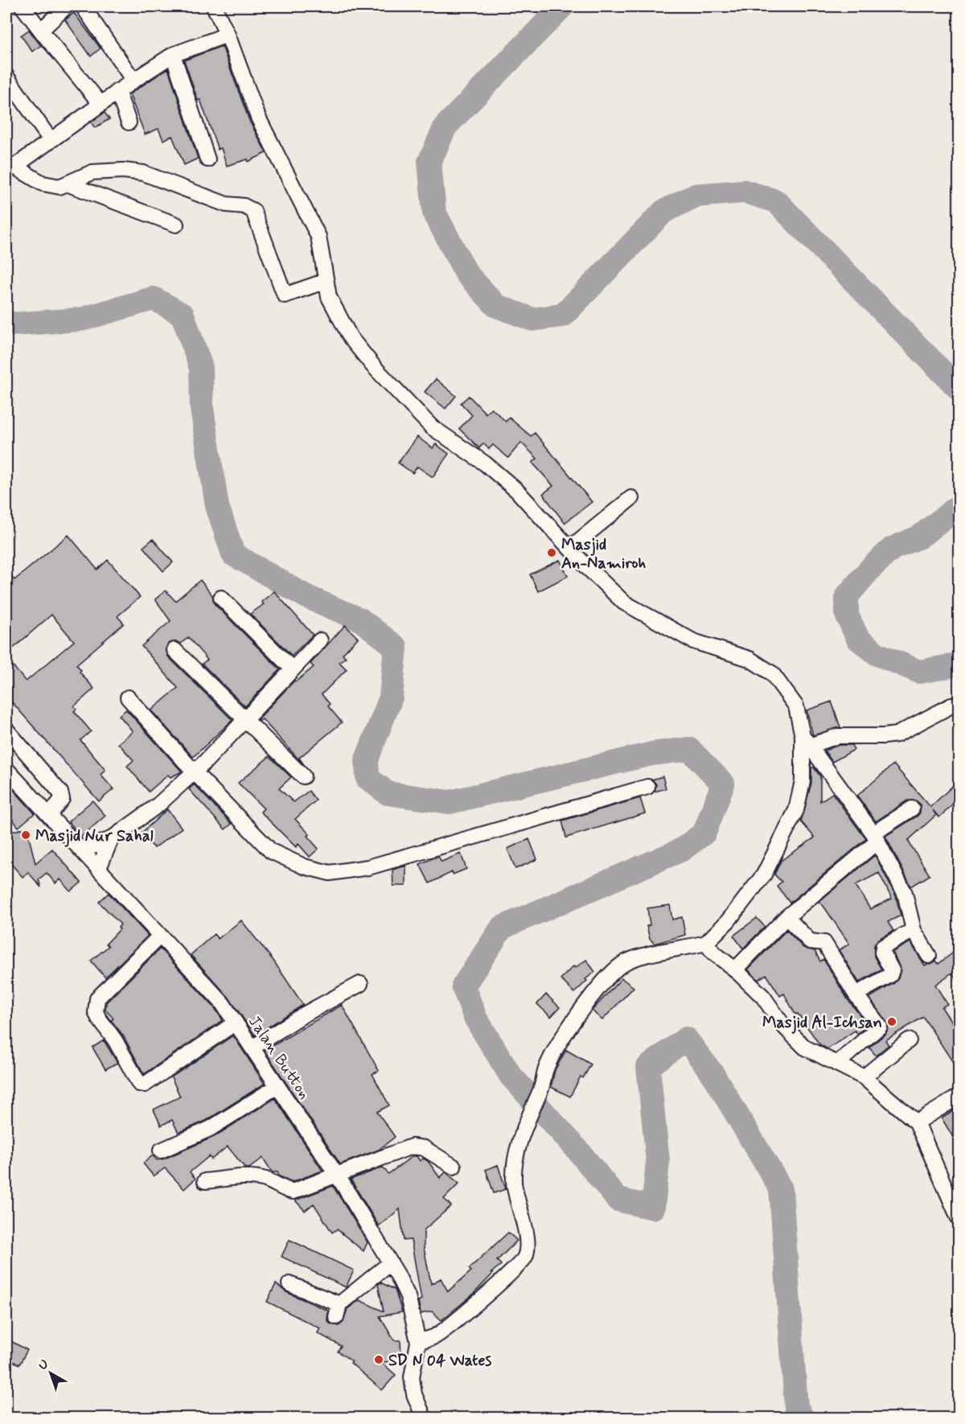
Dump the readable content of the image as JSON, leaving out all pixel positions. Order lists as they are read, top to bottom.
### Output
{
  "streets": {
    "street": ["Jalan Button"]
  },
  "places": [
    "Masjid An-Namiroh",
    "Masjid Nur Sahal",
    "Masjid Al-Ichsan",
    "SD N 04 Wates"
  ],
  "north": "top left"
}
